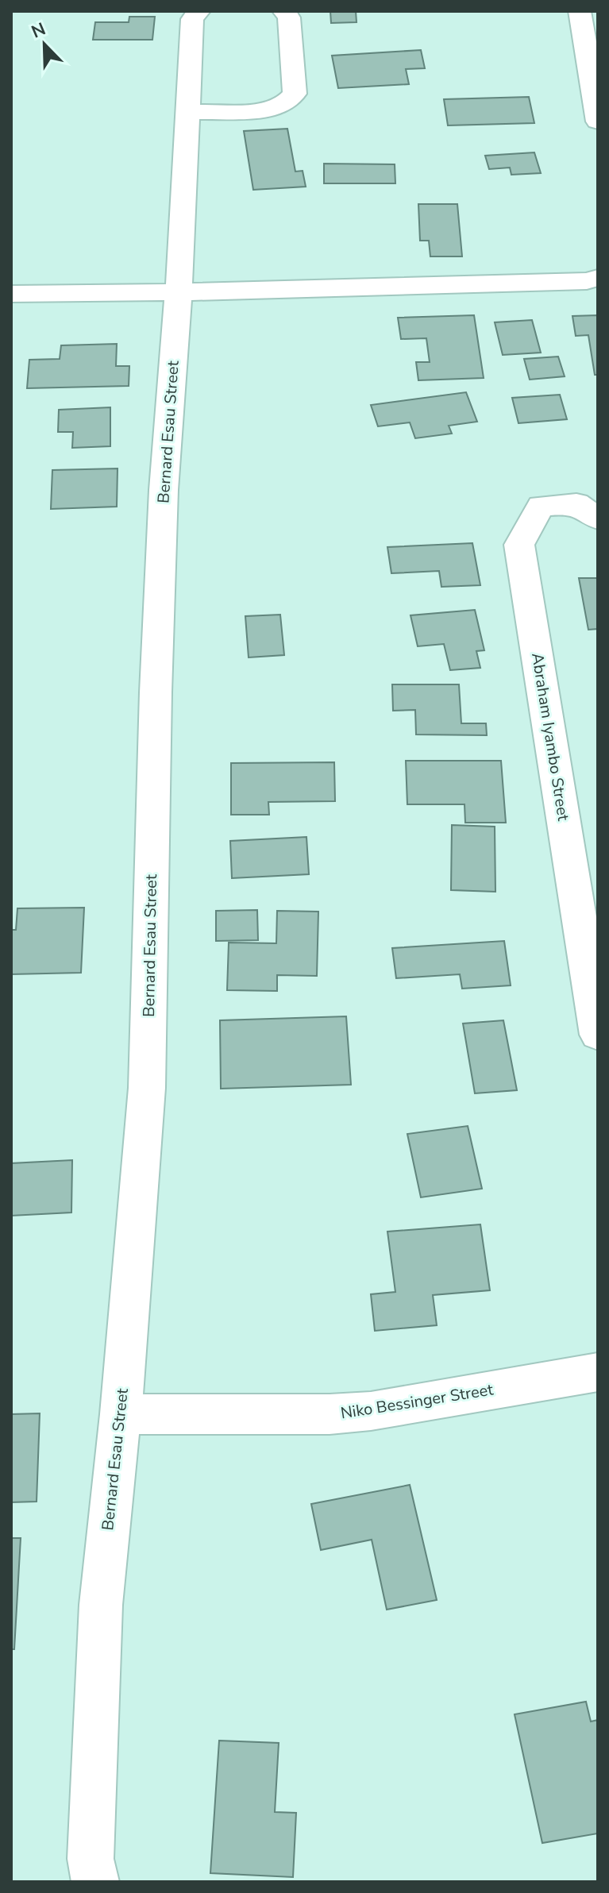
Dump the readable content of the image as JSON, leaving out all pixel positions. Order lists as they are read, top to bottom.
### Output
{
  "streets": {
    "street": ["Bernard Esau Street", "Abraham Iyambo Street", "Niko Bessinger Street"]
  },
  "crossings": [
    ["Bernard Esau Street", "Niko Bessinger Street"]
  ],
  "north": "top left"
}
